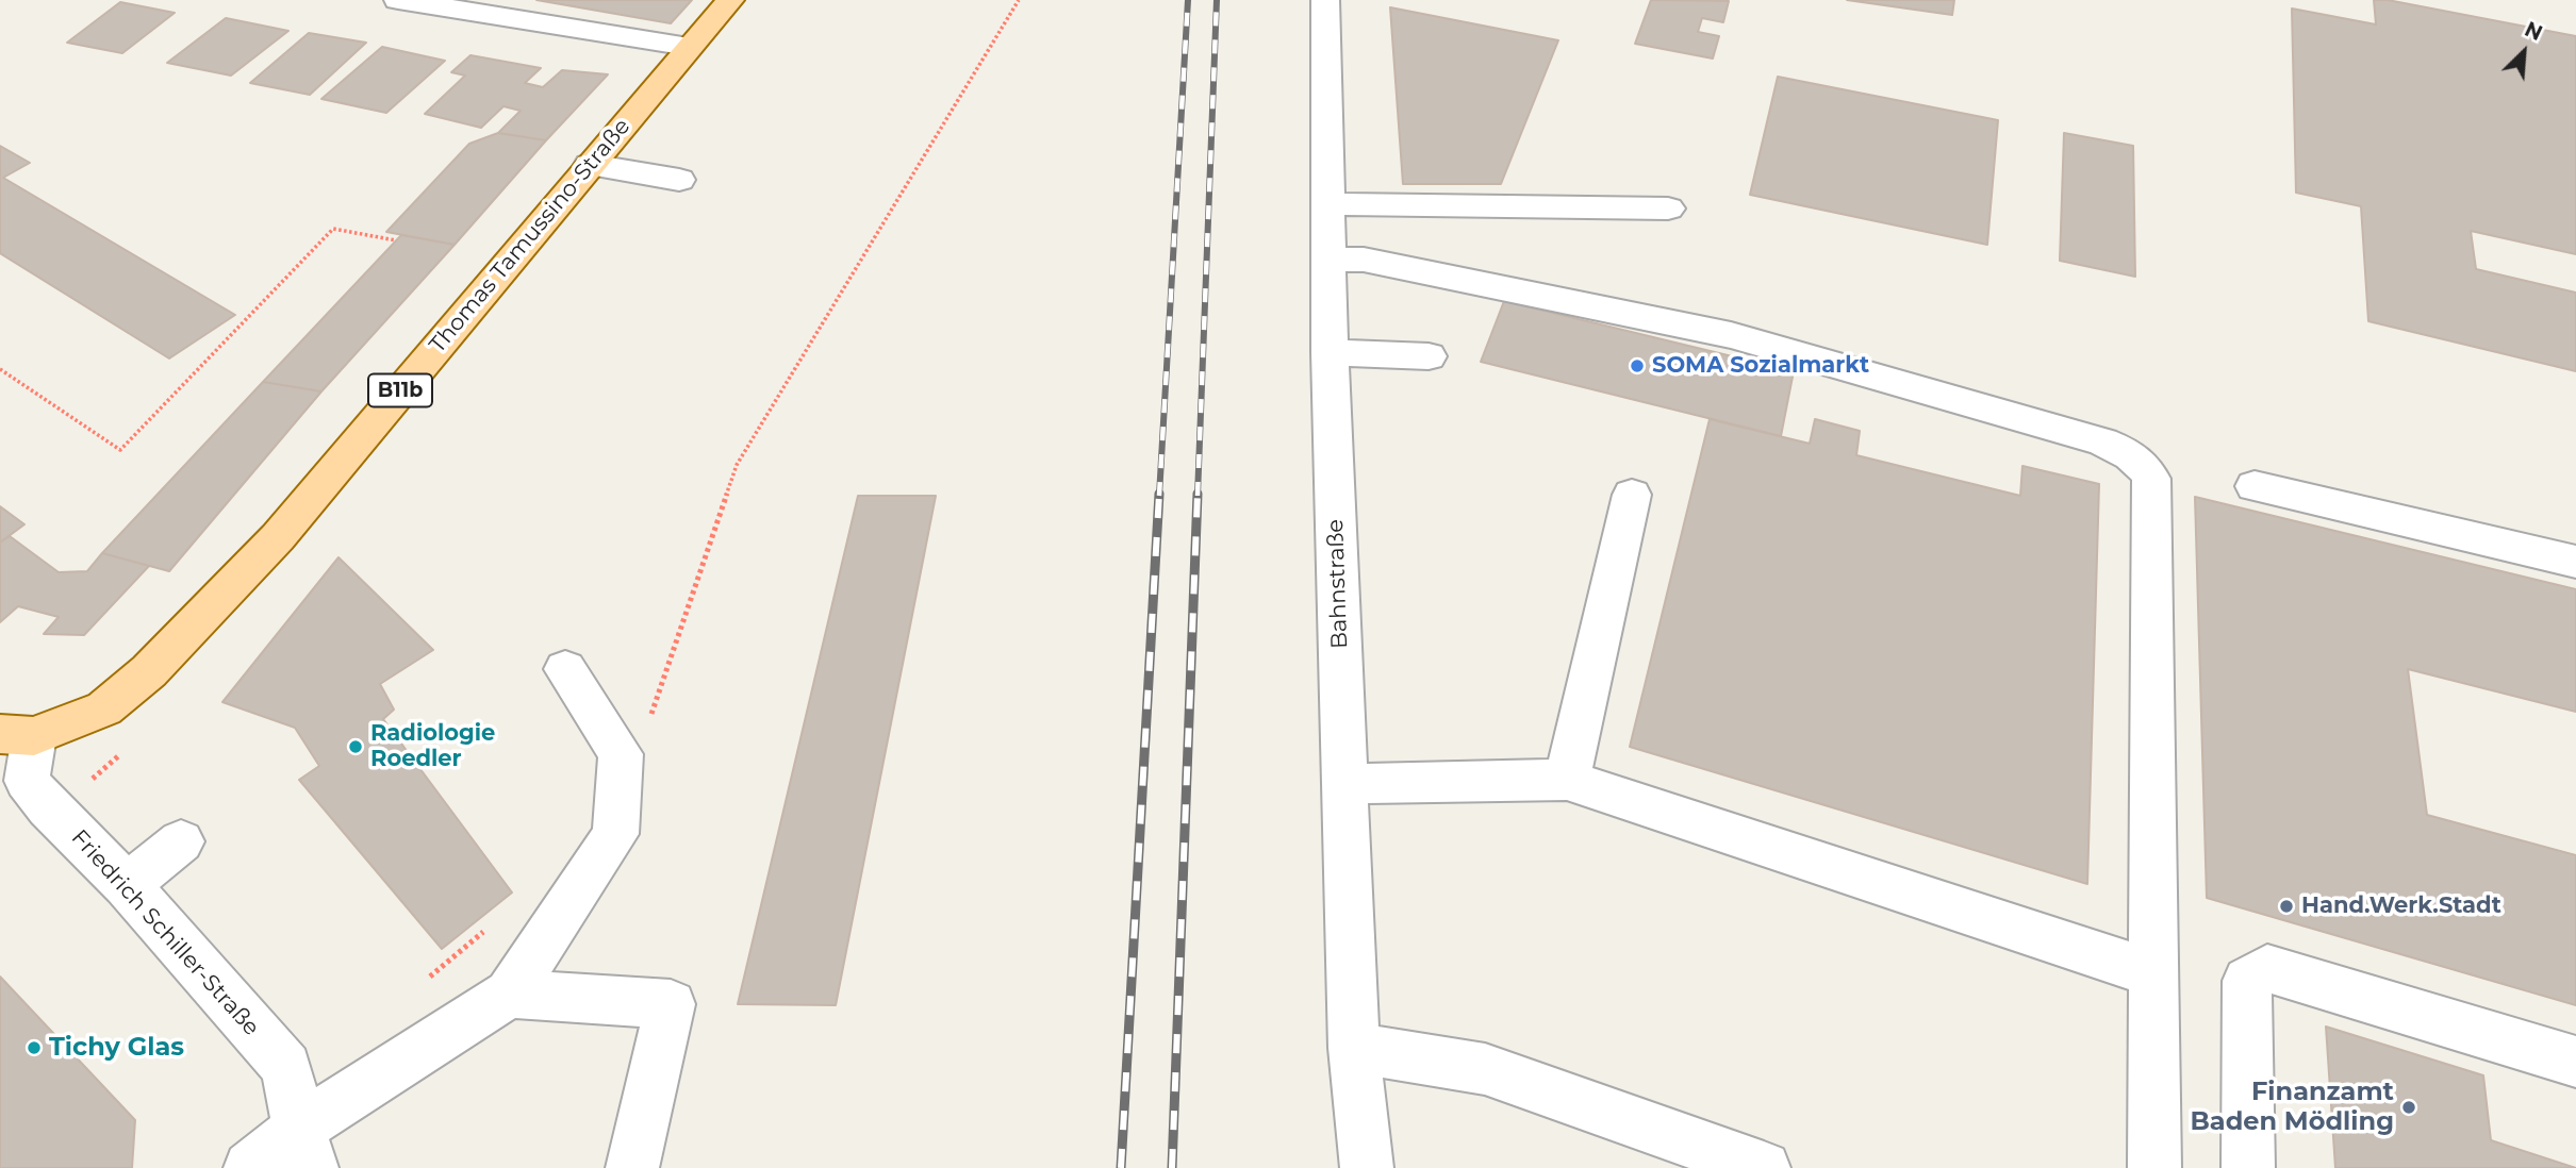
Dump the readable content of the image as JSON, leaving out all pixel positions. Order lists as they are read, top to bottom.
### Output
{
  "streets": {
    "main road": ["Thomas Tamussino-Straße", "B11b"],
    "street": ["Bahnstraße", "Friedrich Schiller-Straße"]
  },
  "crossings": [
    ["Thomas Tamussino-Straße", "Friedrich Schiller-Straße"]
  ],
  "places": [
    "SOMA Sozialmarkt",
    "Radiologie Roedler",
    "Hand.Werk.Stadt",
    "Tichy Glas",
    "Finanzamt Baden Mödling"
  ],
  "north": "top right"
}
